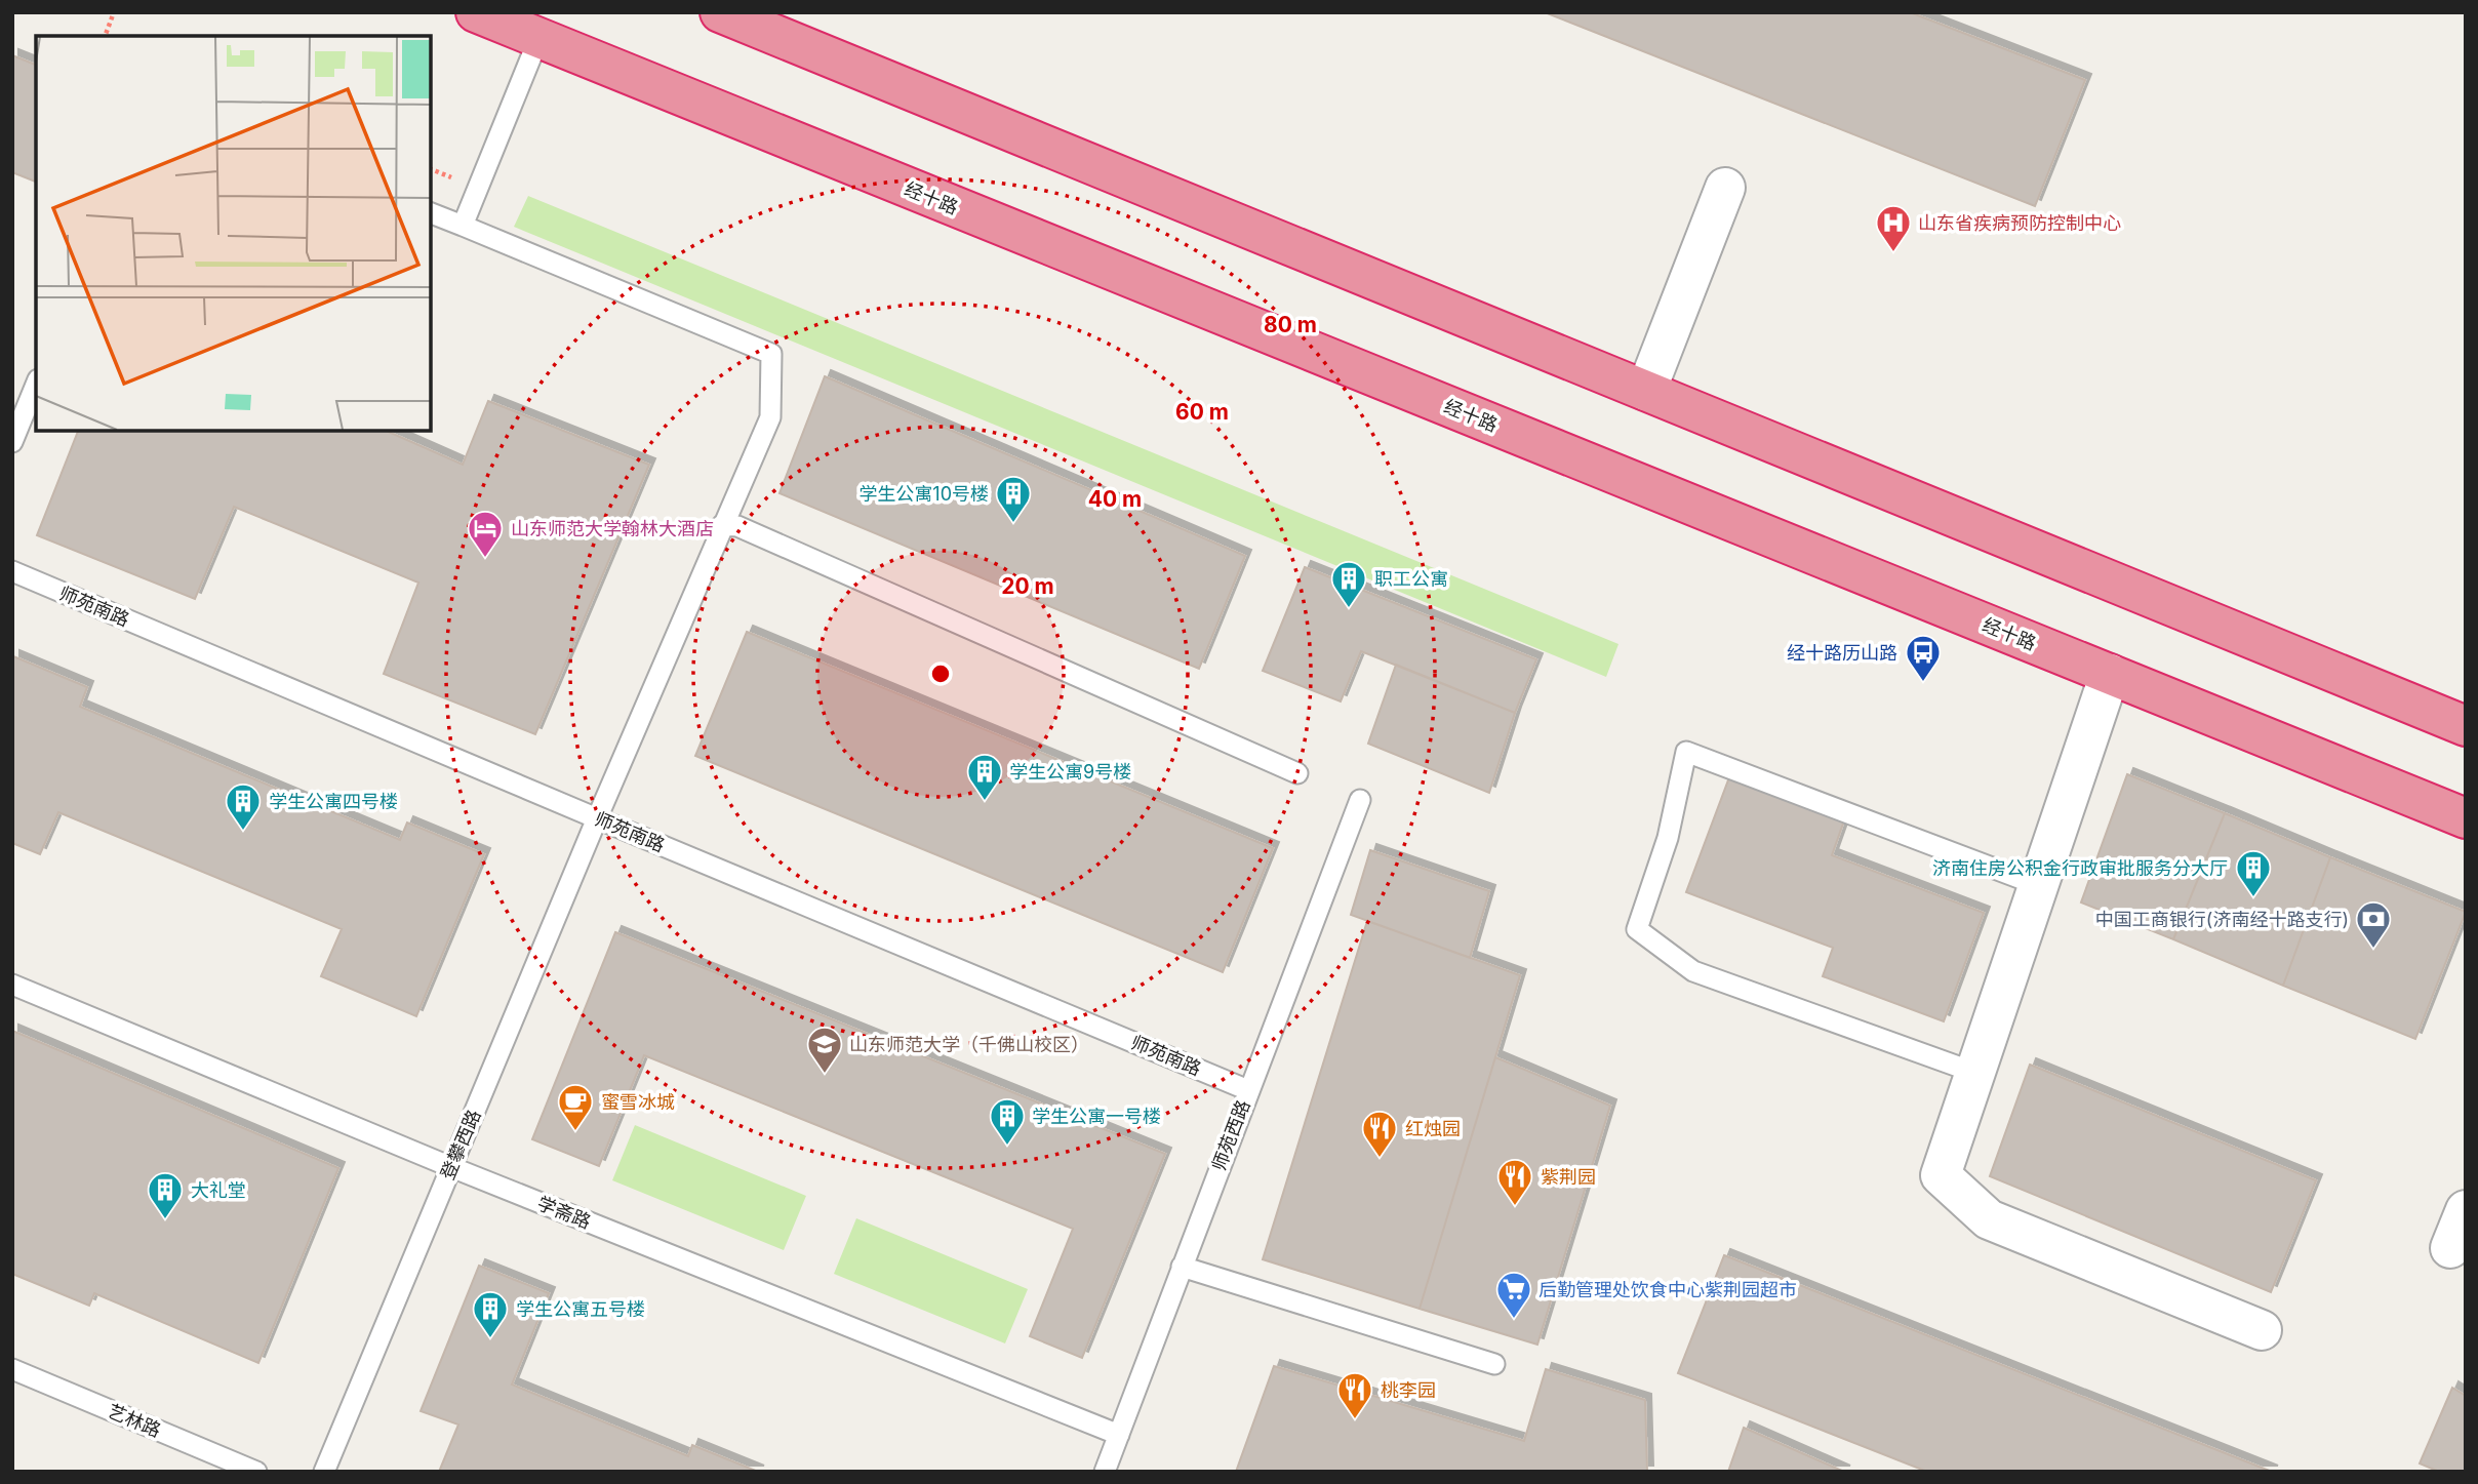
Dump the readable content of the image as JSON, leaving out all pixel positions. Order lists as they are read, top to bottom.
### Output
{
  "streets": {
    "highway": ["经十路"],
    "lane": [
      "师苑南路",
      "师苑西路",
      "登攀西路",
      "学斋路",
      "艺林路"
    ]
  },
  "crossings": [
    ["师苑南路", "师苑西路"],
    ["师苑南路", "登攀西路"],
    ["师苑西路", "学斋路"],
    ["登攀西路", "学斋路"]
  ],
  "places": {
    "hospital": ["山东省疾病预防控制中心"],
    "building": [
      "学生公寓10号楼",
      "职工公寓",
      "学生公寓9号楼",
      "学生公寓四号楼",
      "济南住房公积金行政审批服务分大厅",
      "学生公寓一号楼",
      "大礼堂",
      "学生公寓五号楼"
    ],
    "hotel": ["山东师范大学翰林大酒店"],
    "bus stop": ["经十路历山路"],
    "bank": ["中国工商银行(济南经十路支行)"],
    "school or university": ["山东师范大学（千佛山校区）"],
    "cafe": ["蜜雪冰城"],
    "restaurant": ["红烛园", "紫荆园", "桃李园"],
    "supermarket": ["后勤管理处饮食中心紫荆园超市"]
  },
  "rings": [
    "80 m",
    "60 m",
    "40 m",
    "20 m"
  ]
}
